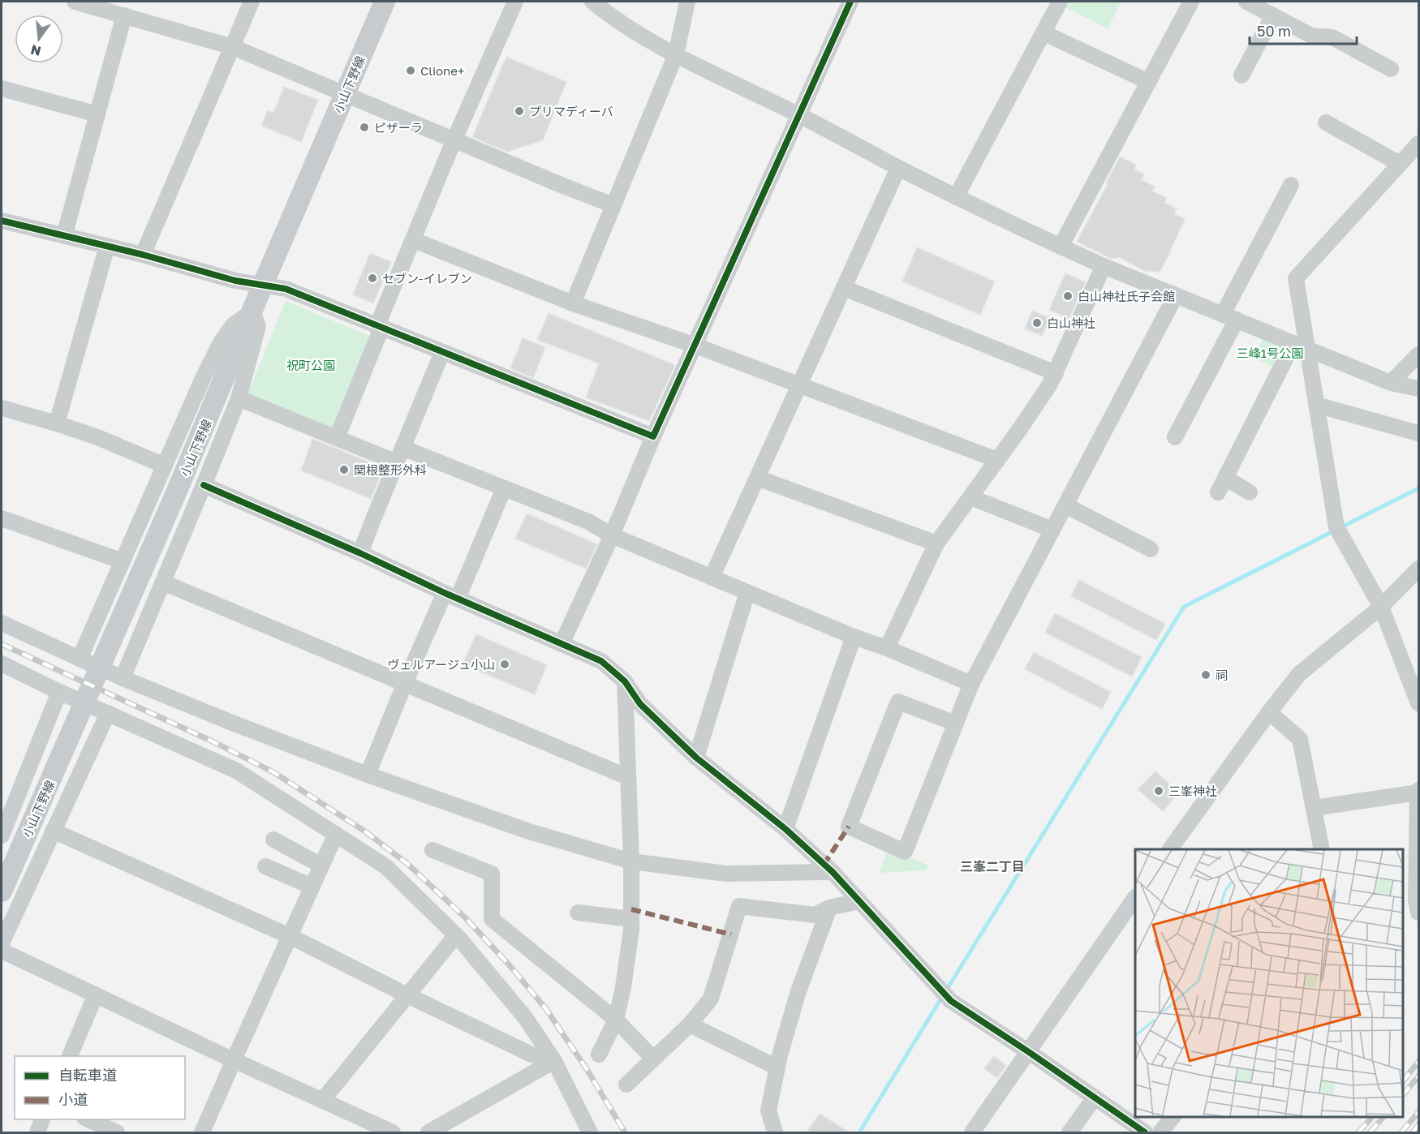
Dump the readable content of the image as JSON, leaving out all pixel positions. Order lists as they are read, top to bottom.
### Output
{
  "streets": {
    "main road": ["小山下野線"]
  },
  "districts": ["三峯二丁目"],
  "parks": ["三峰1号公園", "祝町公園"],
  "places": [
    "Clione+",
    "プリマディーバ",
    "ピザーラ",
    "セブン-イレブン",
    "白山神社氏子会館",
    "白山神社",
    "関根整形外科",
    "ヴェルアージュ小山",
    "祠",
    "三峯神社"
  ],
  "legend": ["自転車道", "小道"],
  "scale_bar": "50 m",
  "north": "bottom"
}
